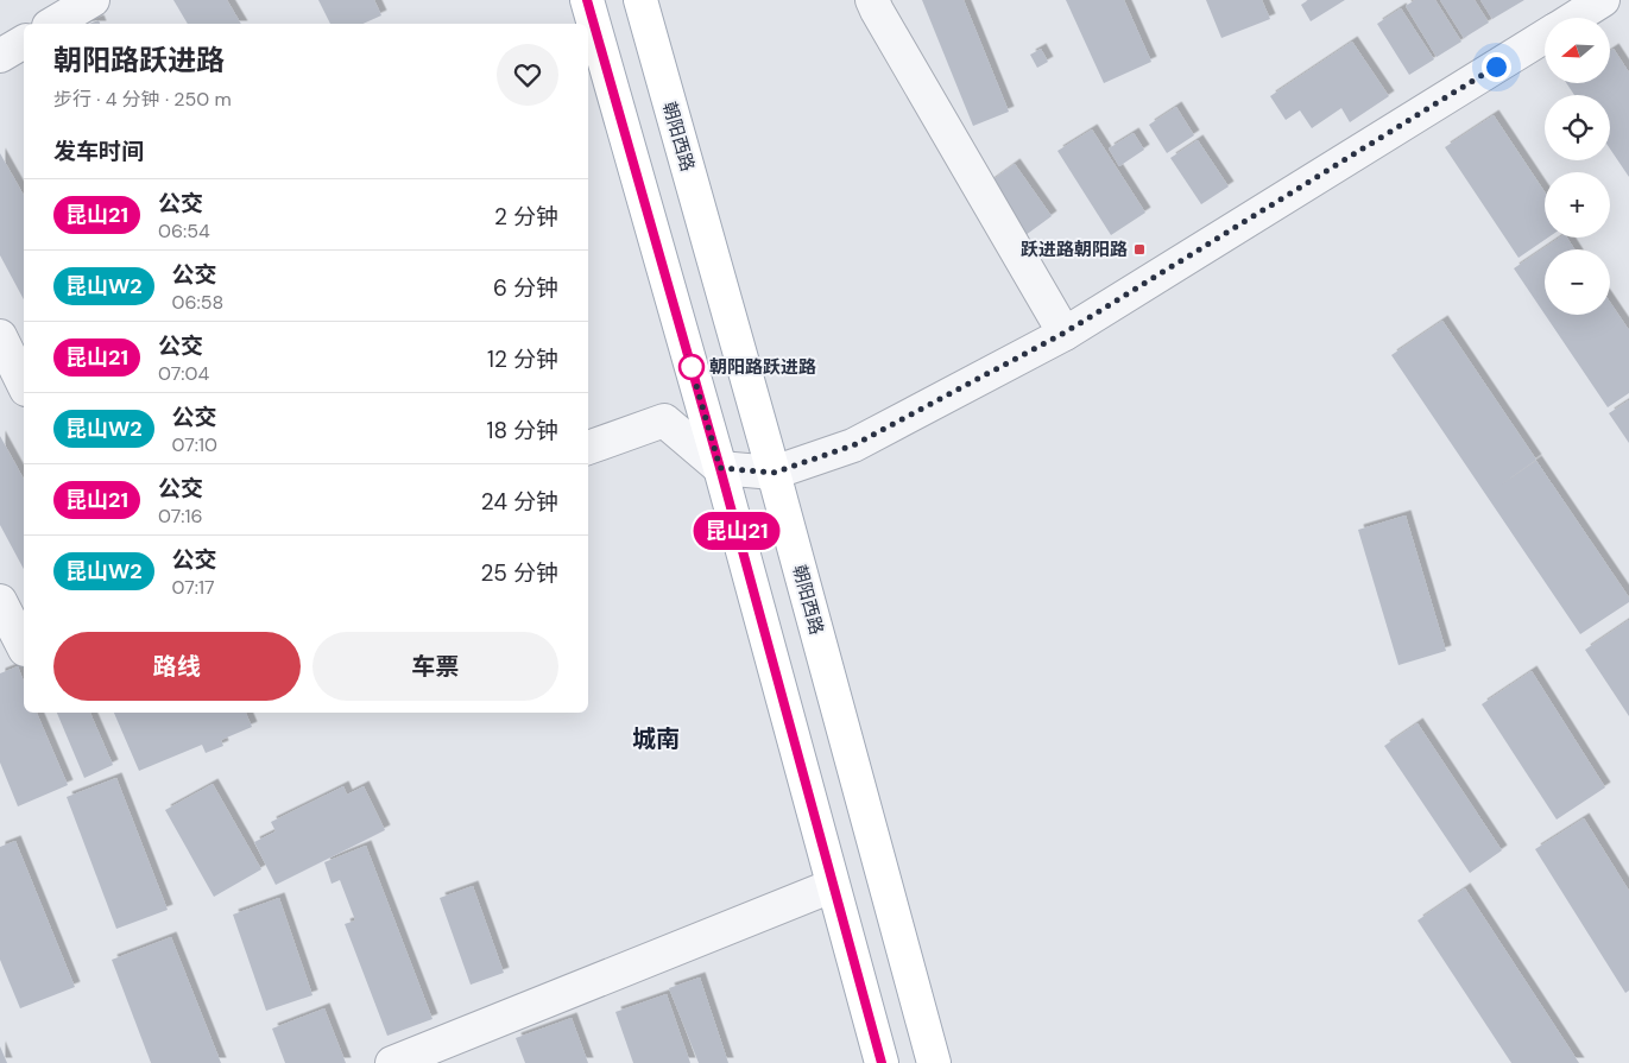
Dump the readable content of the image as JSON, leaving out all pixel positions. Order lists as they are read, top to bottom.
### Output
{
  "streets": {
    "main road": ["朝阳西路"]
  },
  "districts": ["城南"],
  "places": {
    "transit": ["跃进路朝阳路"],
    "other": ["朝阳路跃进路"]
  },
  "lines": ["bus line 昆山21"],
  "north": "left",
  "page": {
    "on_map": "昆山21",
    "map_buttons": ["+", "−"],
    "heading": [
      ["朝阳路跃进路", "步行 · 4 分钟 · 250 m"],
      "发车时间"
    ],
    "list": [
      {
        "mark": "昆山21",
        "name": "公交",
        "note": "06:54",
        "value": "2 分钟"
      },
      {
        "mark": "昆山W2",
        "name": "公交",
        "note": "06:58",
        "value": "6 分钟"
      },
      {
        "mark": "昆山21",
        "name": "公交",
        "note": "07:04",
        "value": "12 分钟"
      },
      {
        "mark": "昆山W2",
        "name": "公交",
        "note": "07:10",
        "value": "18 分钟"
      },
      {
        "mark": "昆山21",
        "name": "公交",
        "note": "07:16",
        "value": "24 分钟"
      },
      {
        "mark": "昆山W2",
        "name": "公交",
        "note": "07:17",
        "value": "25 分钟"
      }
    ],
    "buttons": ["路线", "车票"]
  }
}
